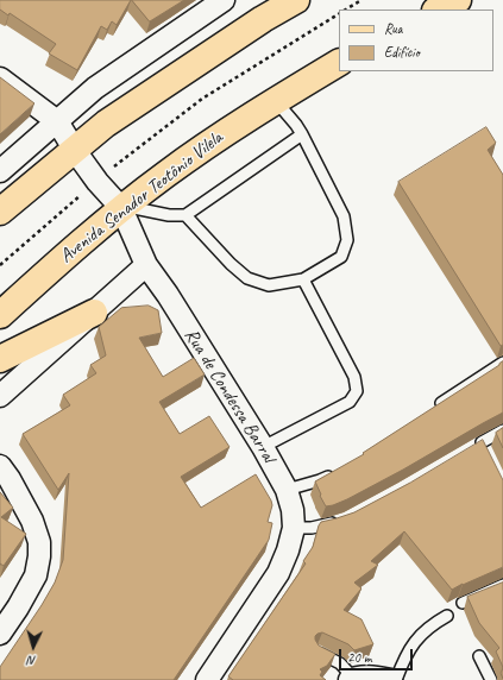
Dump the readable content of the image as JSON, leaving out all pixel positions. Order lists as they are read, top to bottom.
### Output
{
  "streets": {
    "main road": ["Avenida Senador Teotônio Vilela"],
    "street": ["Rua de Condessa Barral"]
  },
  "crossings": [
    ["Avenida Senador Teotônio Vilela", "Rua de Condessa Barral"]
  ],
  "legend": ["Rua", "Edifício"],
  "scale_bar": "20 m",
  "north": "bottom"
}
